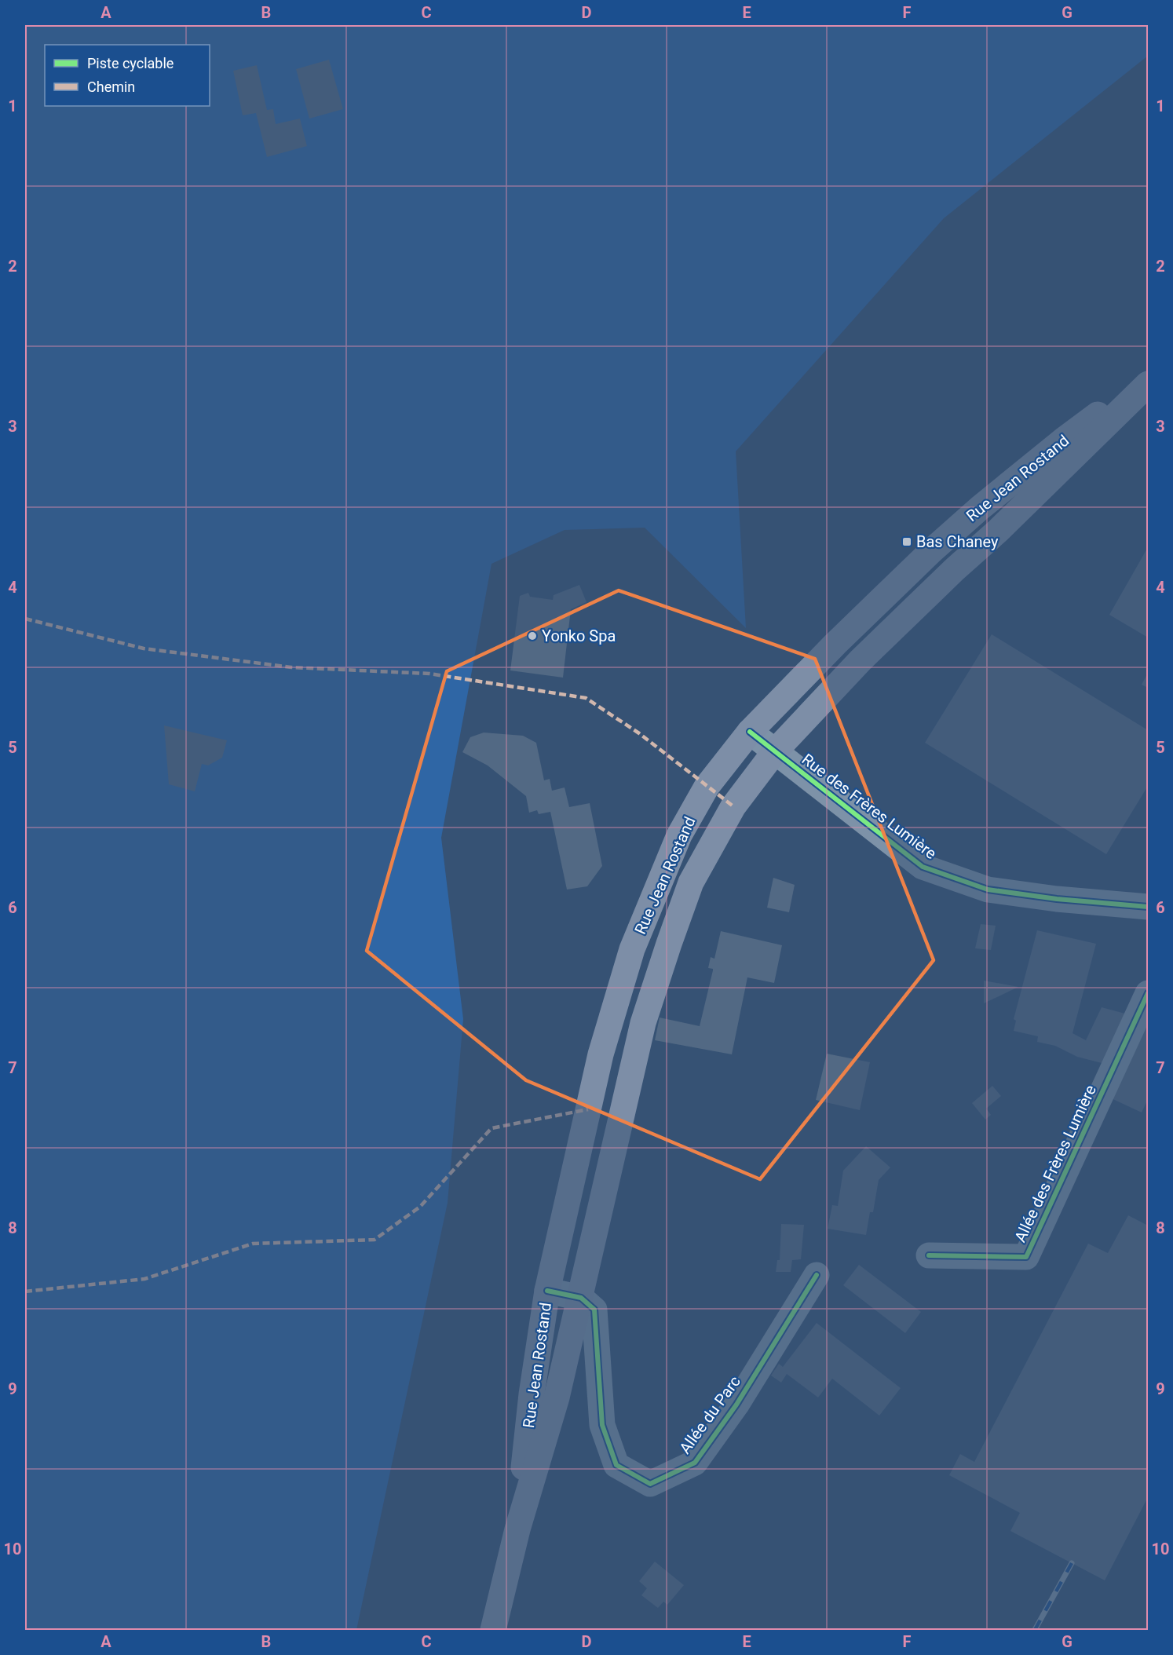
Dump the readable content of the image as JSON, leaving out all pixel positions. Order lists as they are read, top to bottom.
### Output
{
  "streets": {
    "main road": ["Rue Jean Rostand"],
    "street": ["Rue des Frères Lumière", "Allée des Frères Lumière", "Allée du Parc"]
  },
  "crossings": [
    ["Rue Jean Rostand", "Rue des Frères Lumière"],
    ["Rue Jean Rostand", "Allée du Parc"]
  ],
  "places": {
    "transit": ["Bas Chaney"],
    "other": ["Yonko Spa"]
  },
  "legend": ["Piste cyclable", "Chemin"],
  "grid": {
    "columns": [
      "A",
      "B",
      "C",
      "D",
      "E",
      "F",
      "G"
    ],
    "rows": [
      "1",
      "2",
      "3",
      "4",
      "5",
      "6",
      "7",
      "8",
      "9",
      "10"
    ]
  }
}
